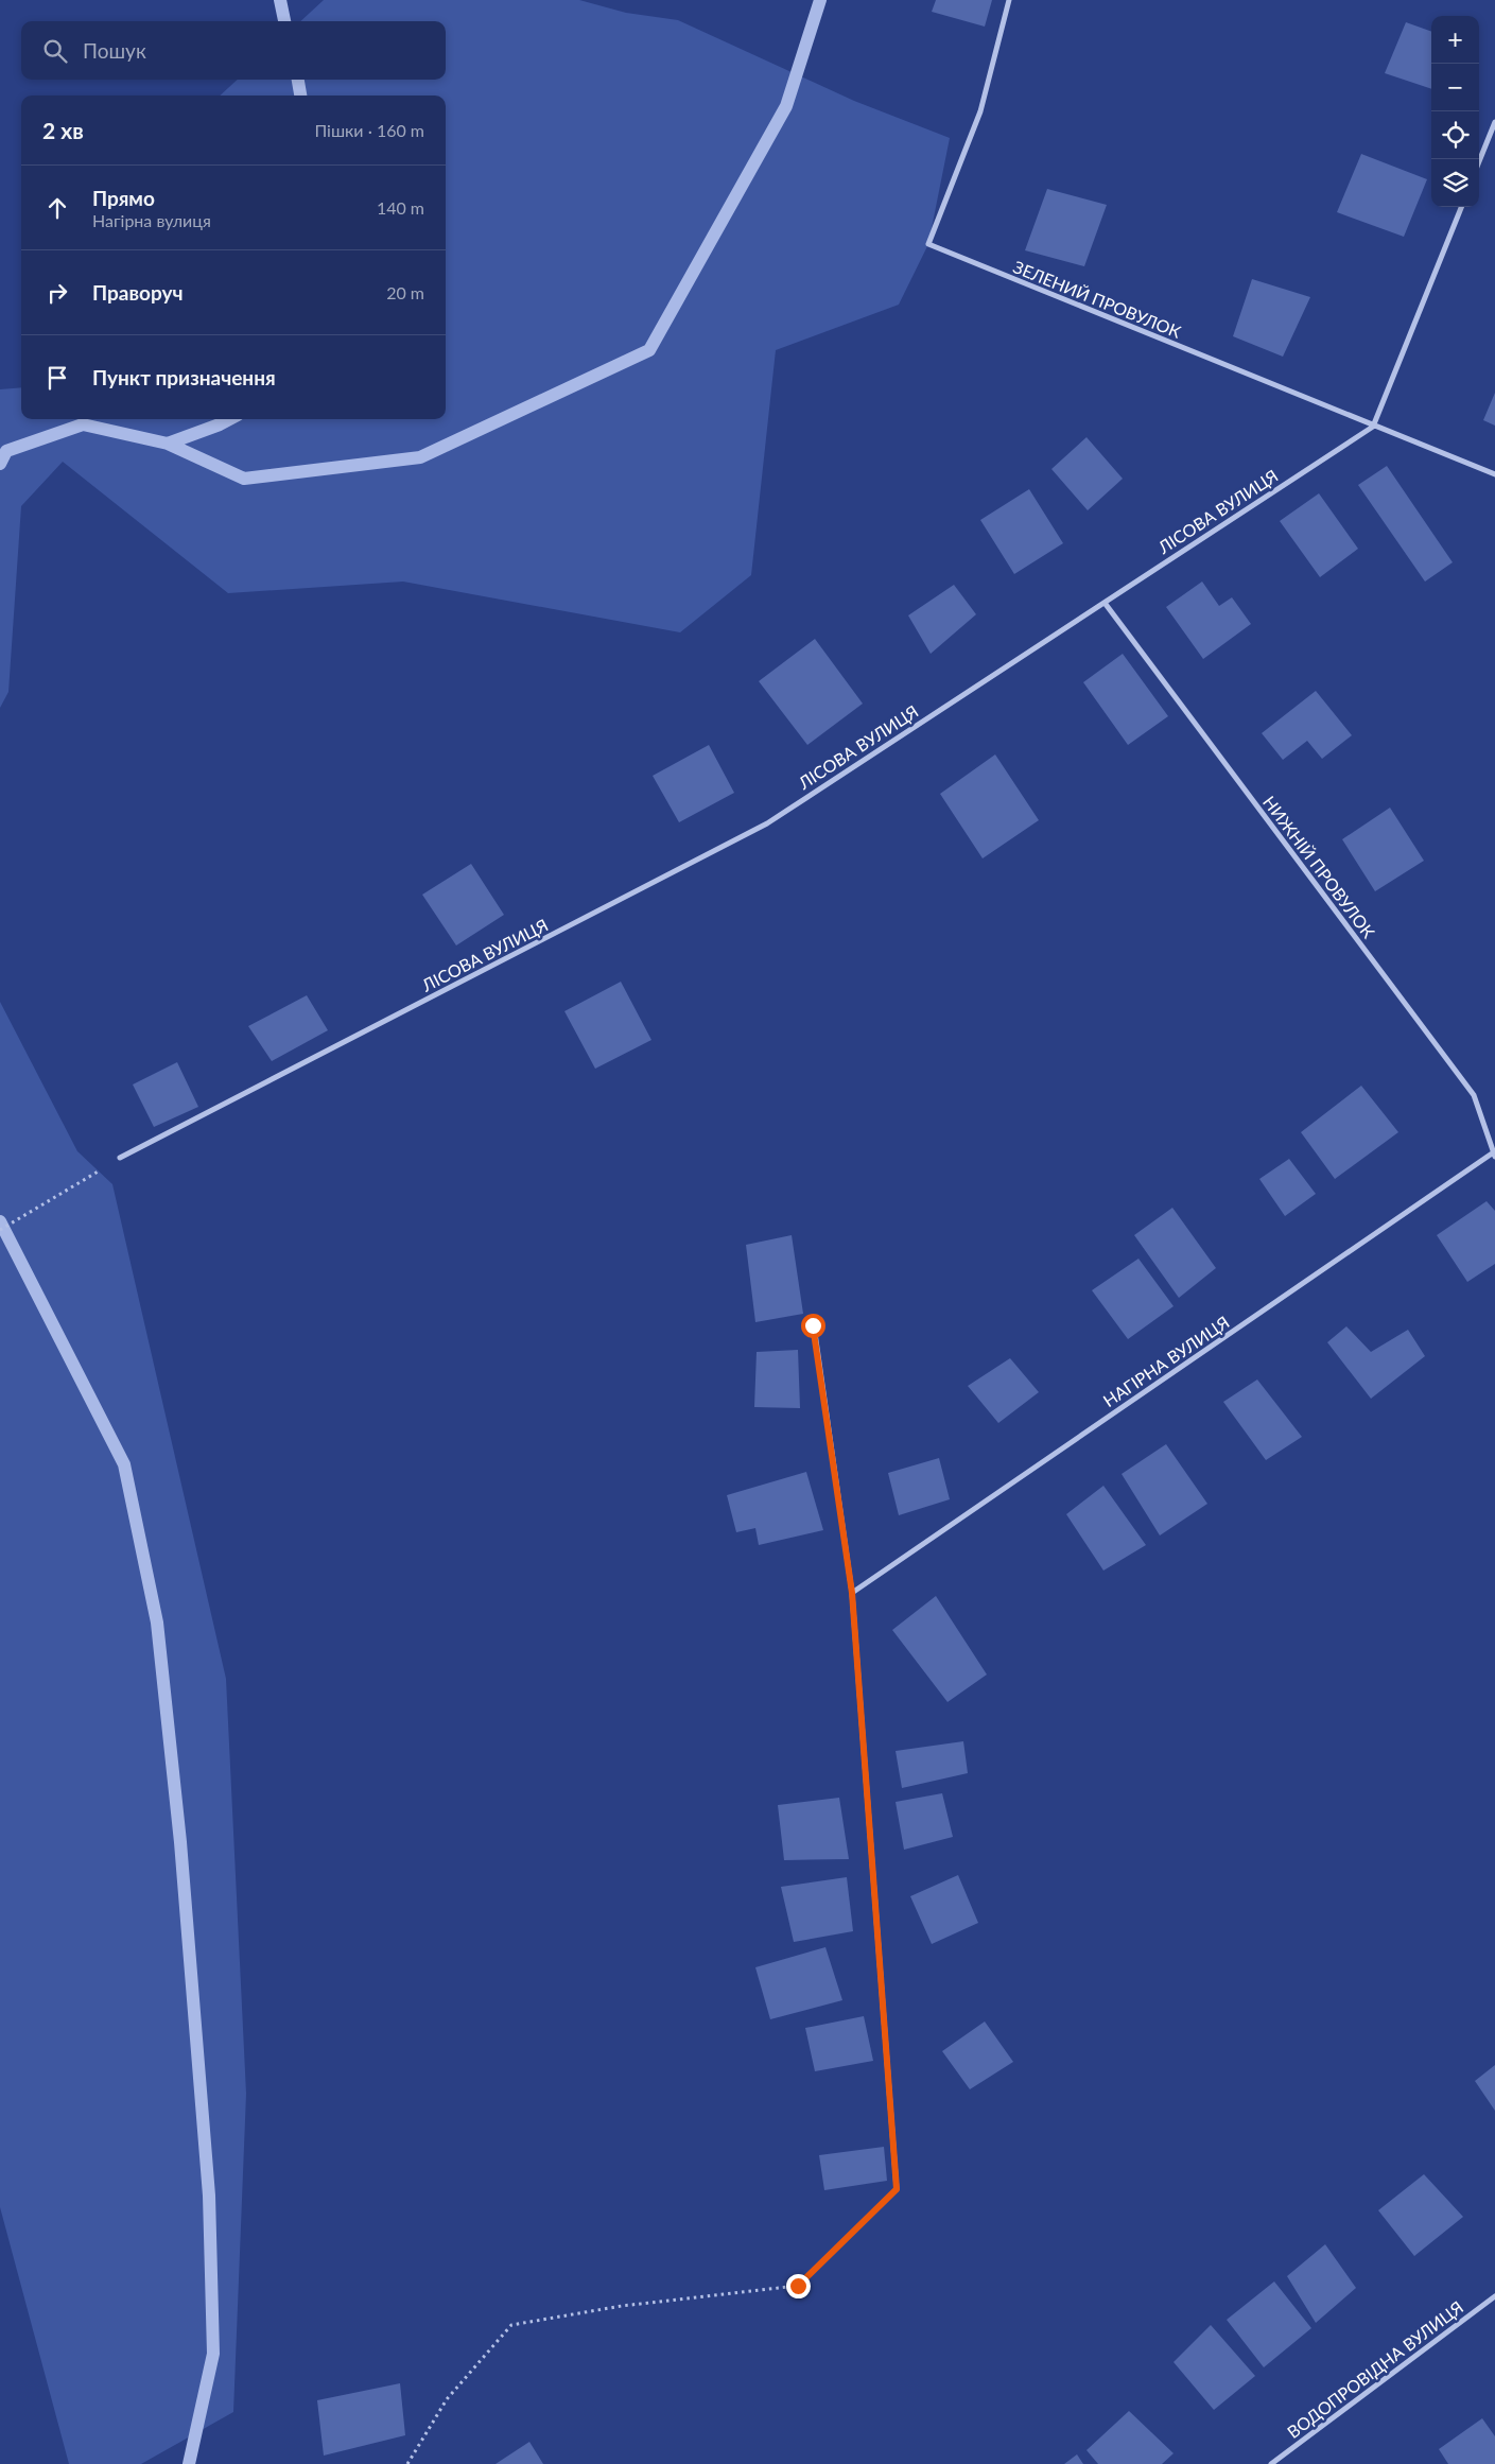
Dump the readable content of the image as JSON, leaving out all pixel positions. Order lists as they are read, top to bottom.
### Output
{
  "streets": {
    "street": [
      "ЗЕЛЕНИЙ ПРОВУЛОК",
      "ЛІСОВА ВУЛИЦЯ",
      "НИЖНІЙ ПРОВУЛОК",
      "НАГІРНА ВУЛИЦЯ",
      "ВОДОПРОВІДНА ВУЛИЦЯ"
    ]
  },
  "crossings": [
    ["ЗЕЛЕНИЙ ПРОВУЛОК", "ЛІСОВА ВУЛИЦЯ"],
    ["ЛІСОВА ВУЛИЦЯ", "НИЖНІЙ ПРОВУЛОК"],
    ["НИЖНІЙ ПРОВУЛОК", "НАГІРНА ВУЛИЦЯ"]
  ],
  "page": {
    "map_buttons": ["+", "−"],
    "search": "Пошук",
    "heading": ["2 хв", "Пішки · 160 m"],
    "list": [
      ["Прямо", "Нагірна вулиця", "140 m"],
      ["Праворуч", "20 m"],
      "Пункт призначення"
    ]
  }
}
